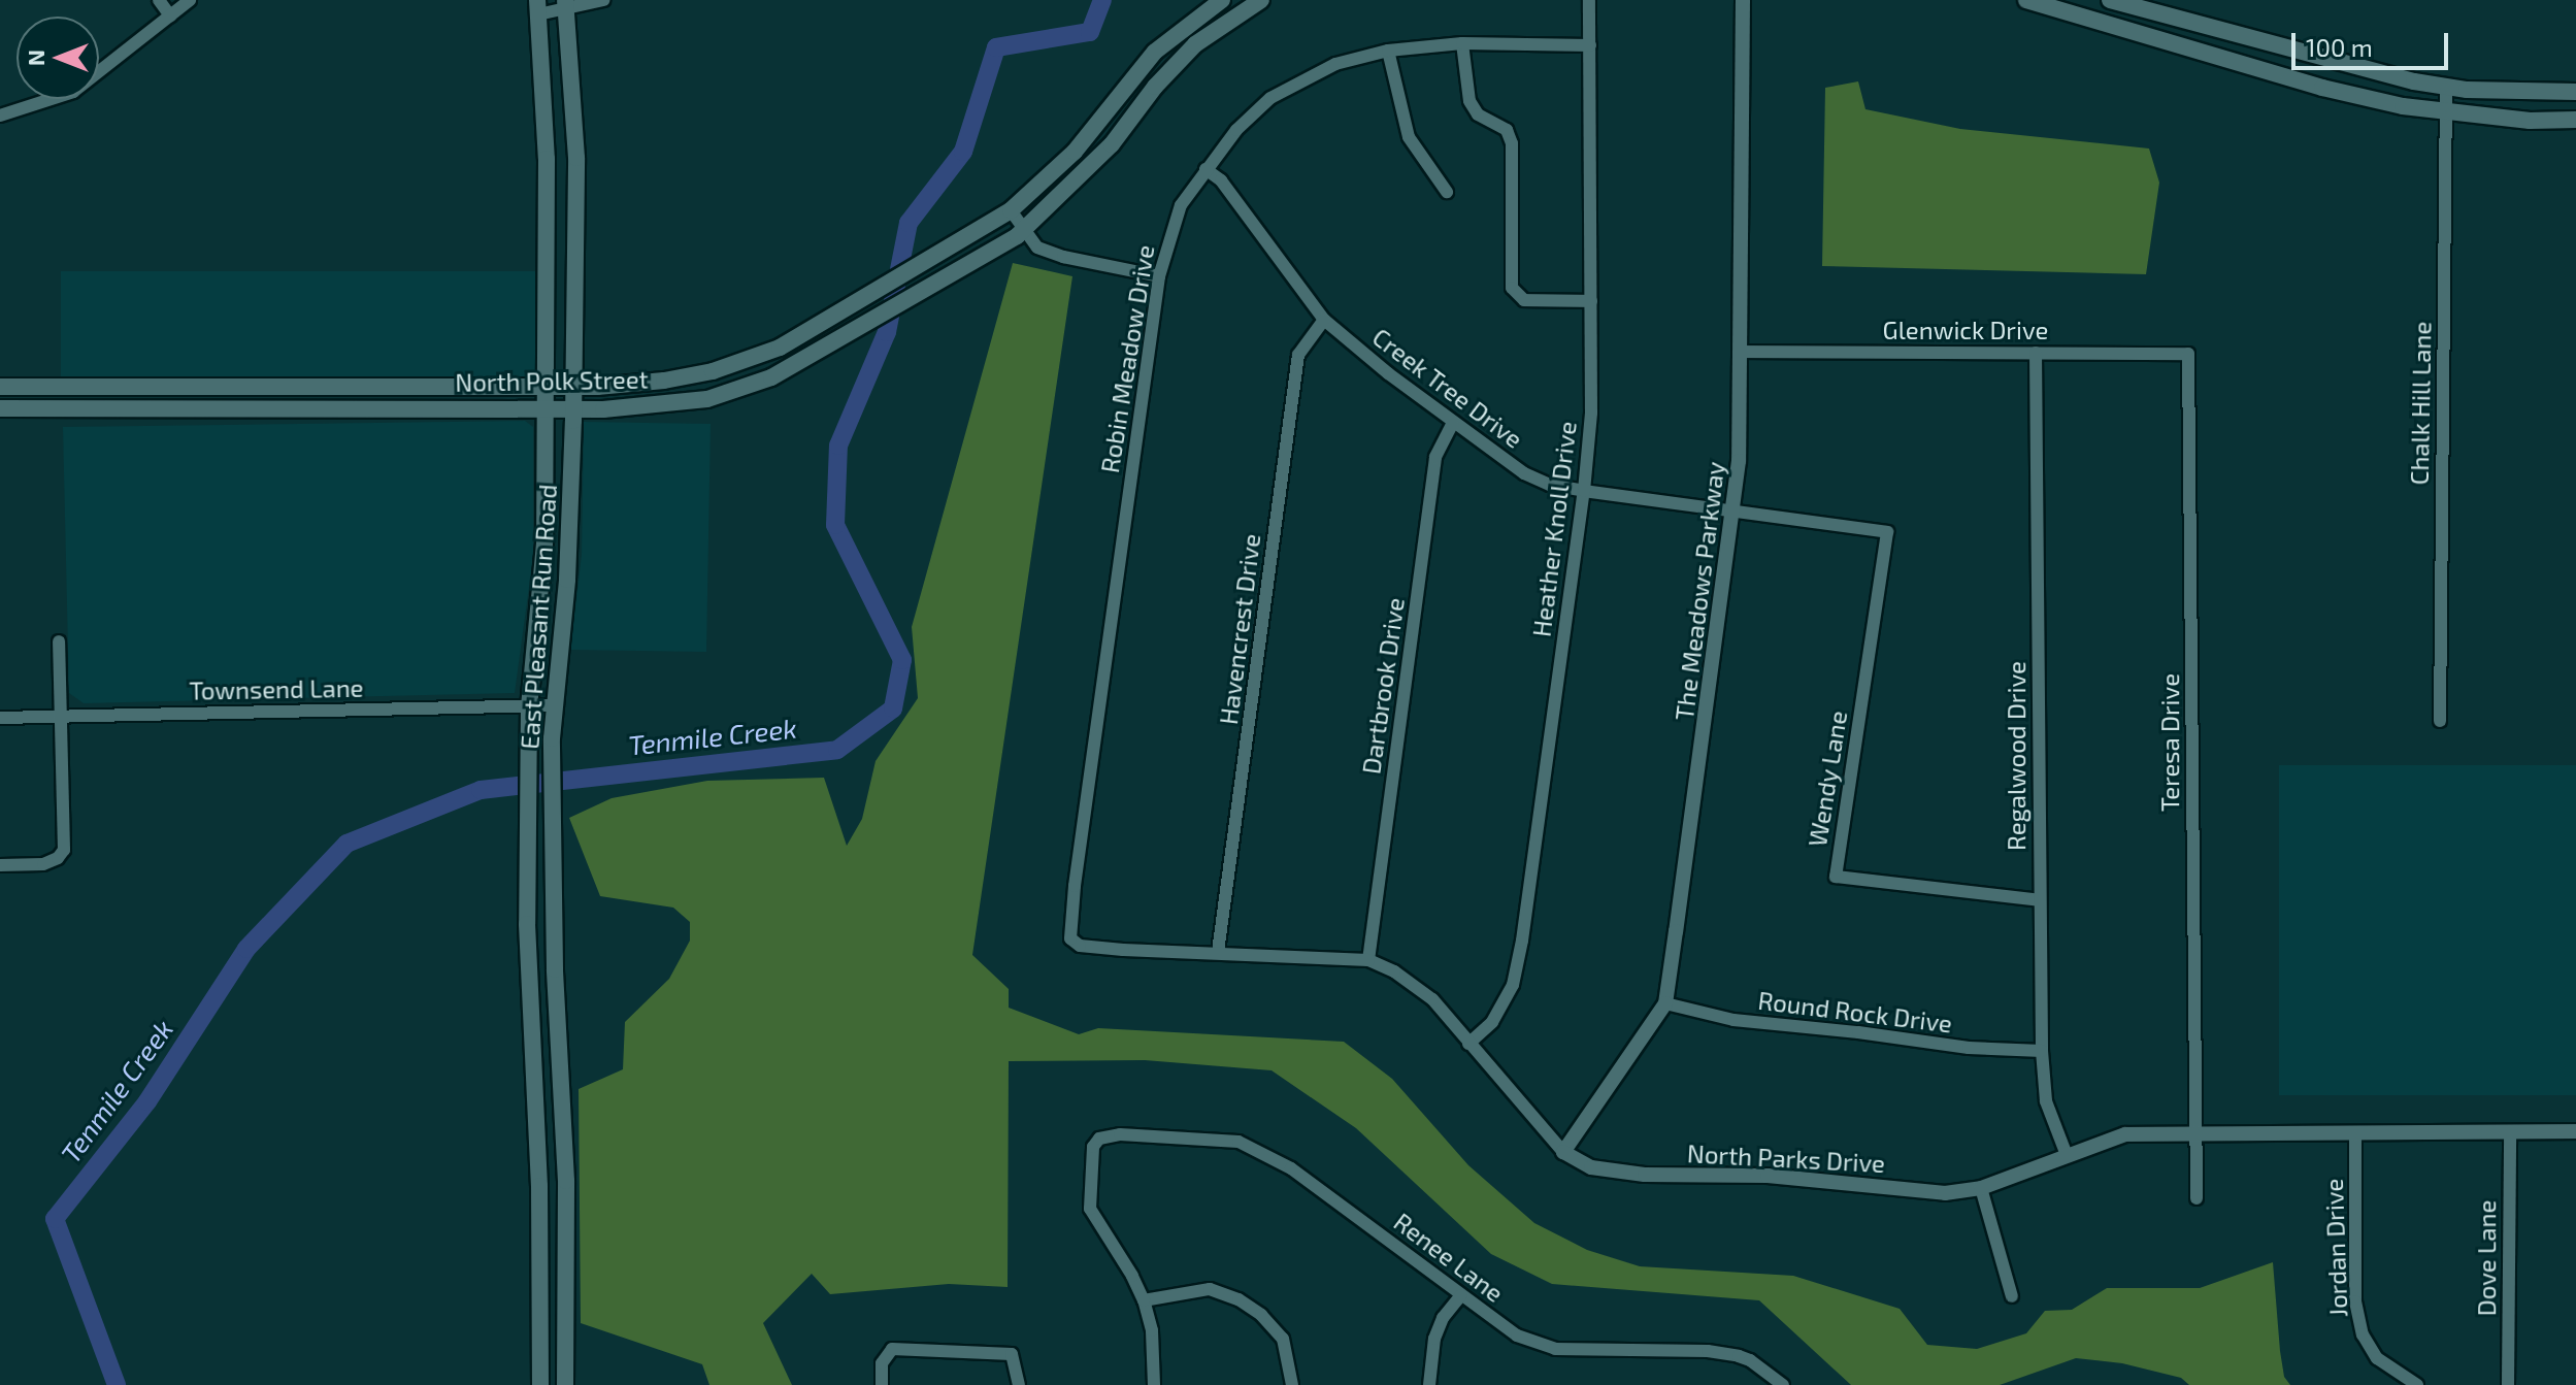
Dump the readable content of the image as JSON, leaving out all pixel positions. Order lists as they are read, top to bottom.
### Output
{
  "streets": {
    "main road": ["North Polk Street", "East Pleasant Run Road"],
    "street": [
      "Glenwick Drive",
      "Robin Meadow Drive",
      "Creek Tree Drive",
      "Chalk Hill Lane",
      "Heather Knoll Drive",
      "The Meadows Parkway",
      "Havencrest Drive",
      "Dartbrook Drive",
      "Townsend Lane",
      "Teresa Drive",
      "Regalwood Drive",
      "Wendy Lane",
      "Round Rock Drive",
      "North Parks Drive",
      "Jordan Drive",
      "Renee Lane",
      "Dove Lane"
    ]
  },
  "crossings": [
    ["Glenwick Drive", "The Meadows Parkway"],
    ["Glenwick Drive", "Teresa Drive"],
    ["Glenwick Drive", "Regalwood Drive"],
    ["Robin Meadow Drive", "Creek Tree Drive"],
    ["Robin Meadow Drive", "Heather Knoll Drive"],
    ["Robin Meadow Drive", "North Parks Drive"],
    ["North Polk Street", "East Pleasant Run Road"],
    ["Creek Tree Drive", "Heather Knoll Drive"],
    ["Creek Tree Drive", "The Meadows Parkway"],
    ["Creek Tree Drive", "Havencrest Drive"],
    ["Creek Tree Drive", "Dartbrook Drive"],
    ["Creek Tree Drive", "Wendy Lane"],
    ["Heather Knoll Drive", "North Parks Drive"],
    ["The Meadows Parkway", "Round Rock Drive"],
    ["The Meadows Parkway", "North Parks Drive"],
    ["East Pleasant Run Road", "Townsend Lane"],
    ["Havencrest Drive", "North Parks Drive"],
    ["Dartbrook Drive", "North Parks Drive"],
    ["Teresa Drive", "North Parks Drive"],
    ["Regalwood Drive", "Wendy Lane"],
    ["Regalwood Drive", "Round Rock Drive"],
    ["Regalwood Drive", "North Parks Drive"],
    ["North Parks Drive", "Jordan Drive"],
    ["North Parks Drive", "Dove Lane"]
  ],
  "water": ["Tenmile Creek"],
  "scale_bar": "100 m",
  "north": "left"
}
